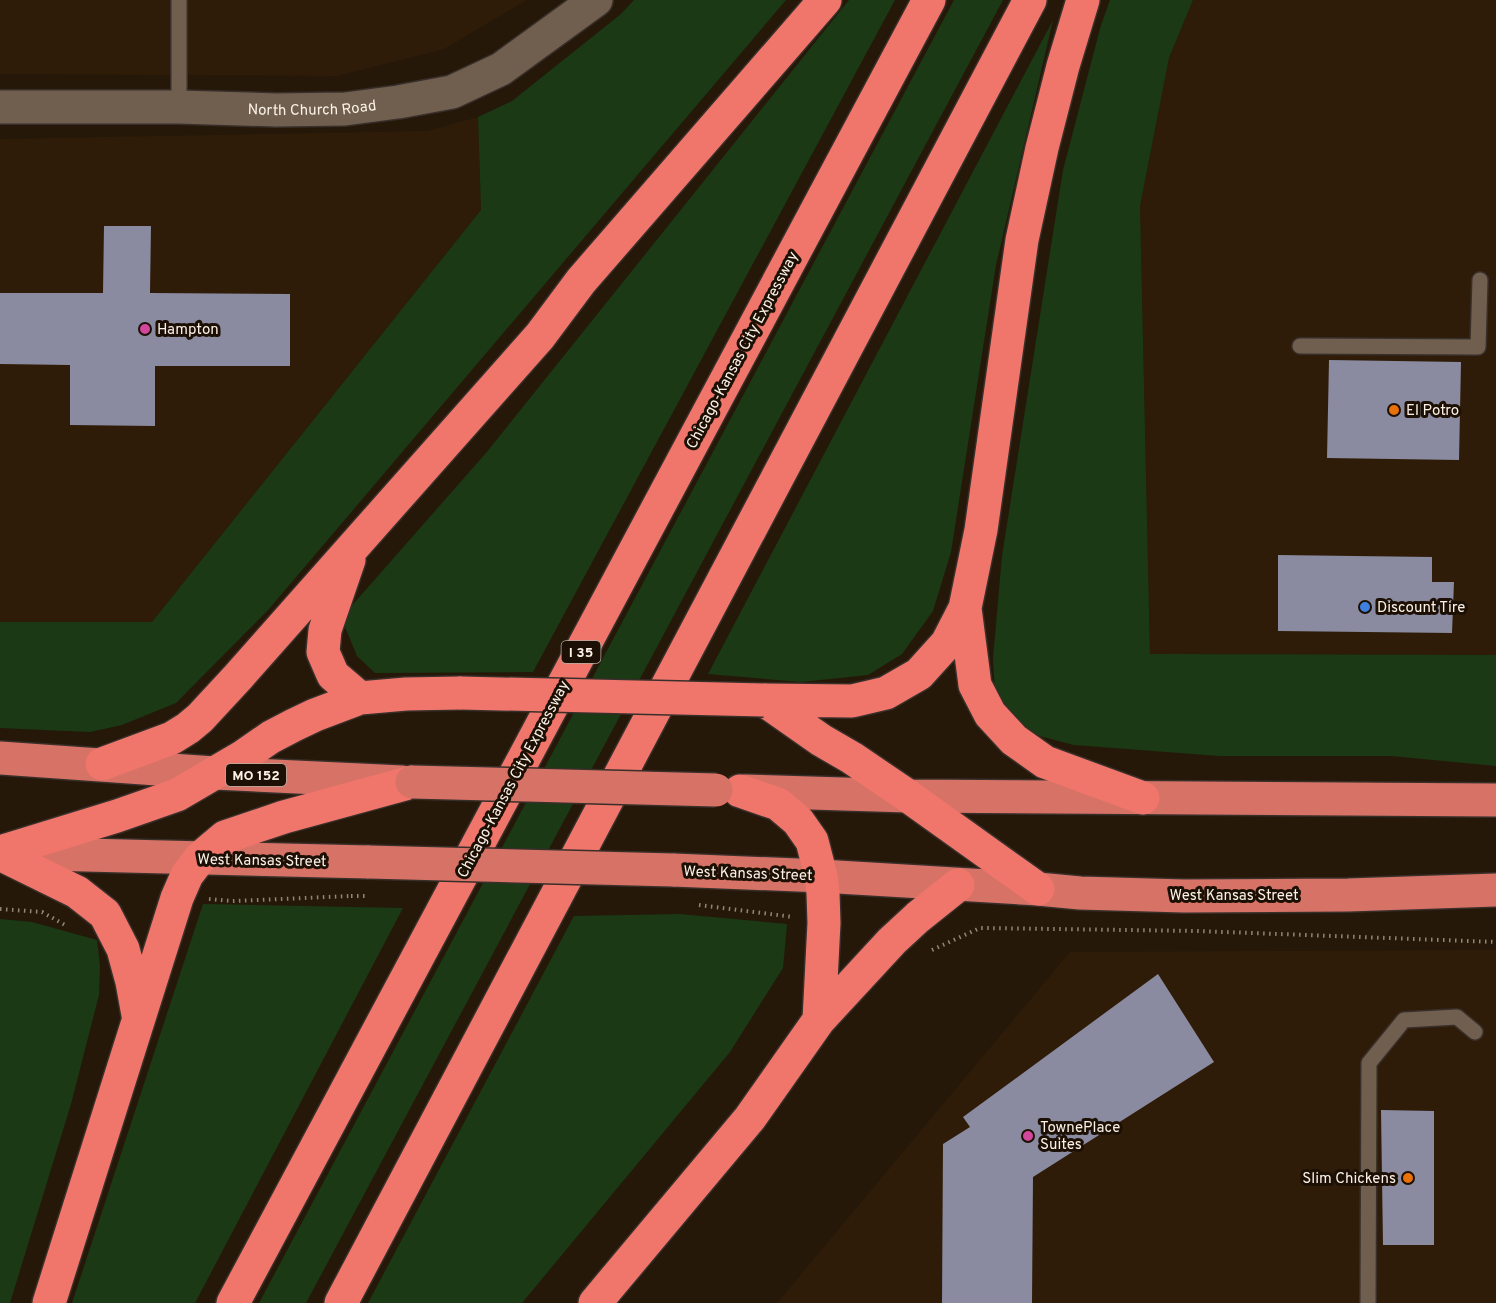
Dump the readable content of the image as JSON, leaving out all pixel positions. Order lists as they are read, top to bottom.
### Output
{
  "streets": {
    "highway": [
      "Chicago-Kansas City Expressway",
      "I 35",
      "MO 152",
      "West Kansas Street"
    ],
    "main road": ["North Church Road"]
  },
  "places": [
    "Hampton",
    "El Potro",
    "Discount Tire",
    "TownePlace Suites",
    "Slim Chickens"
  ]
}
